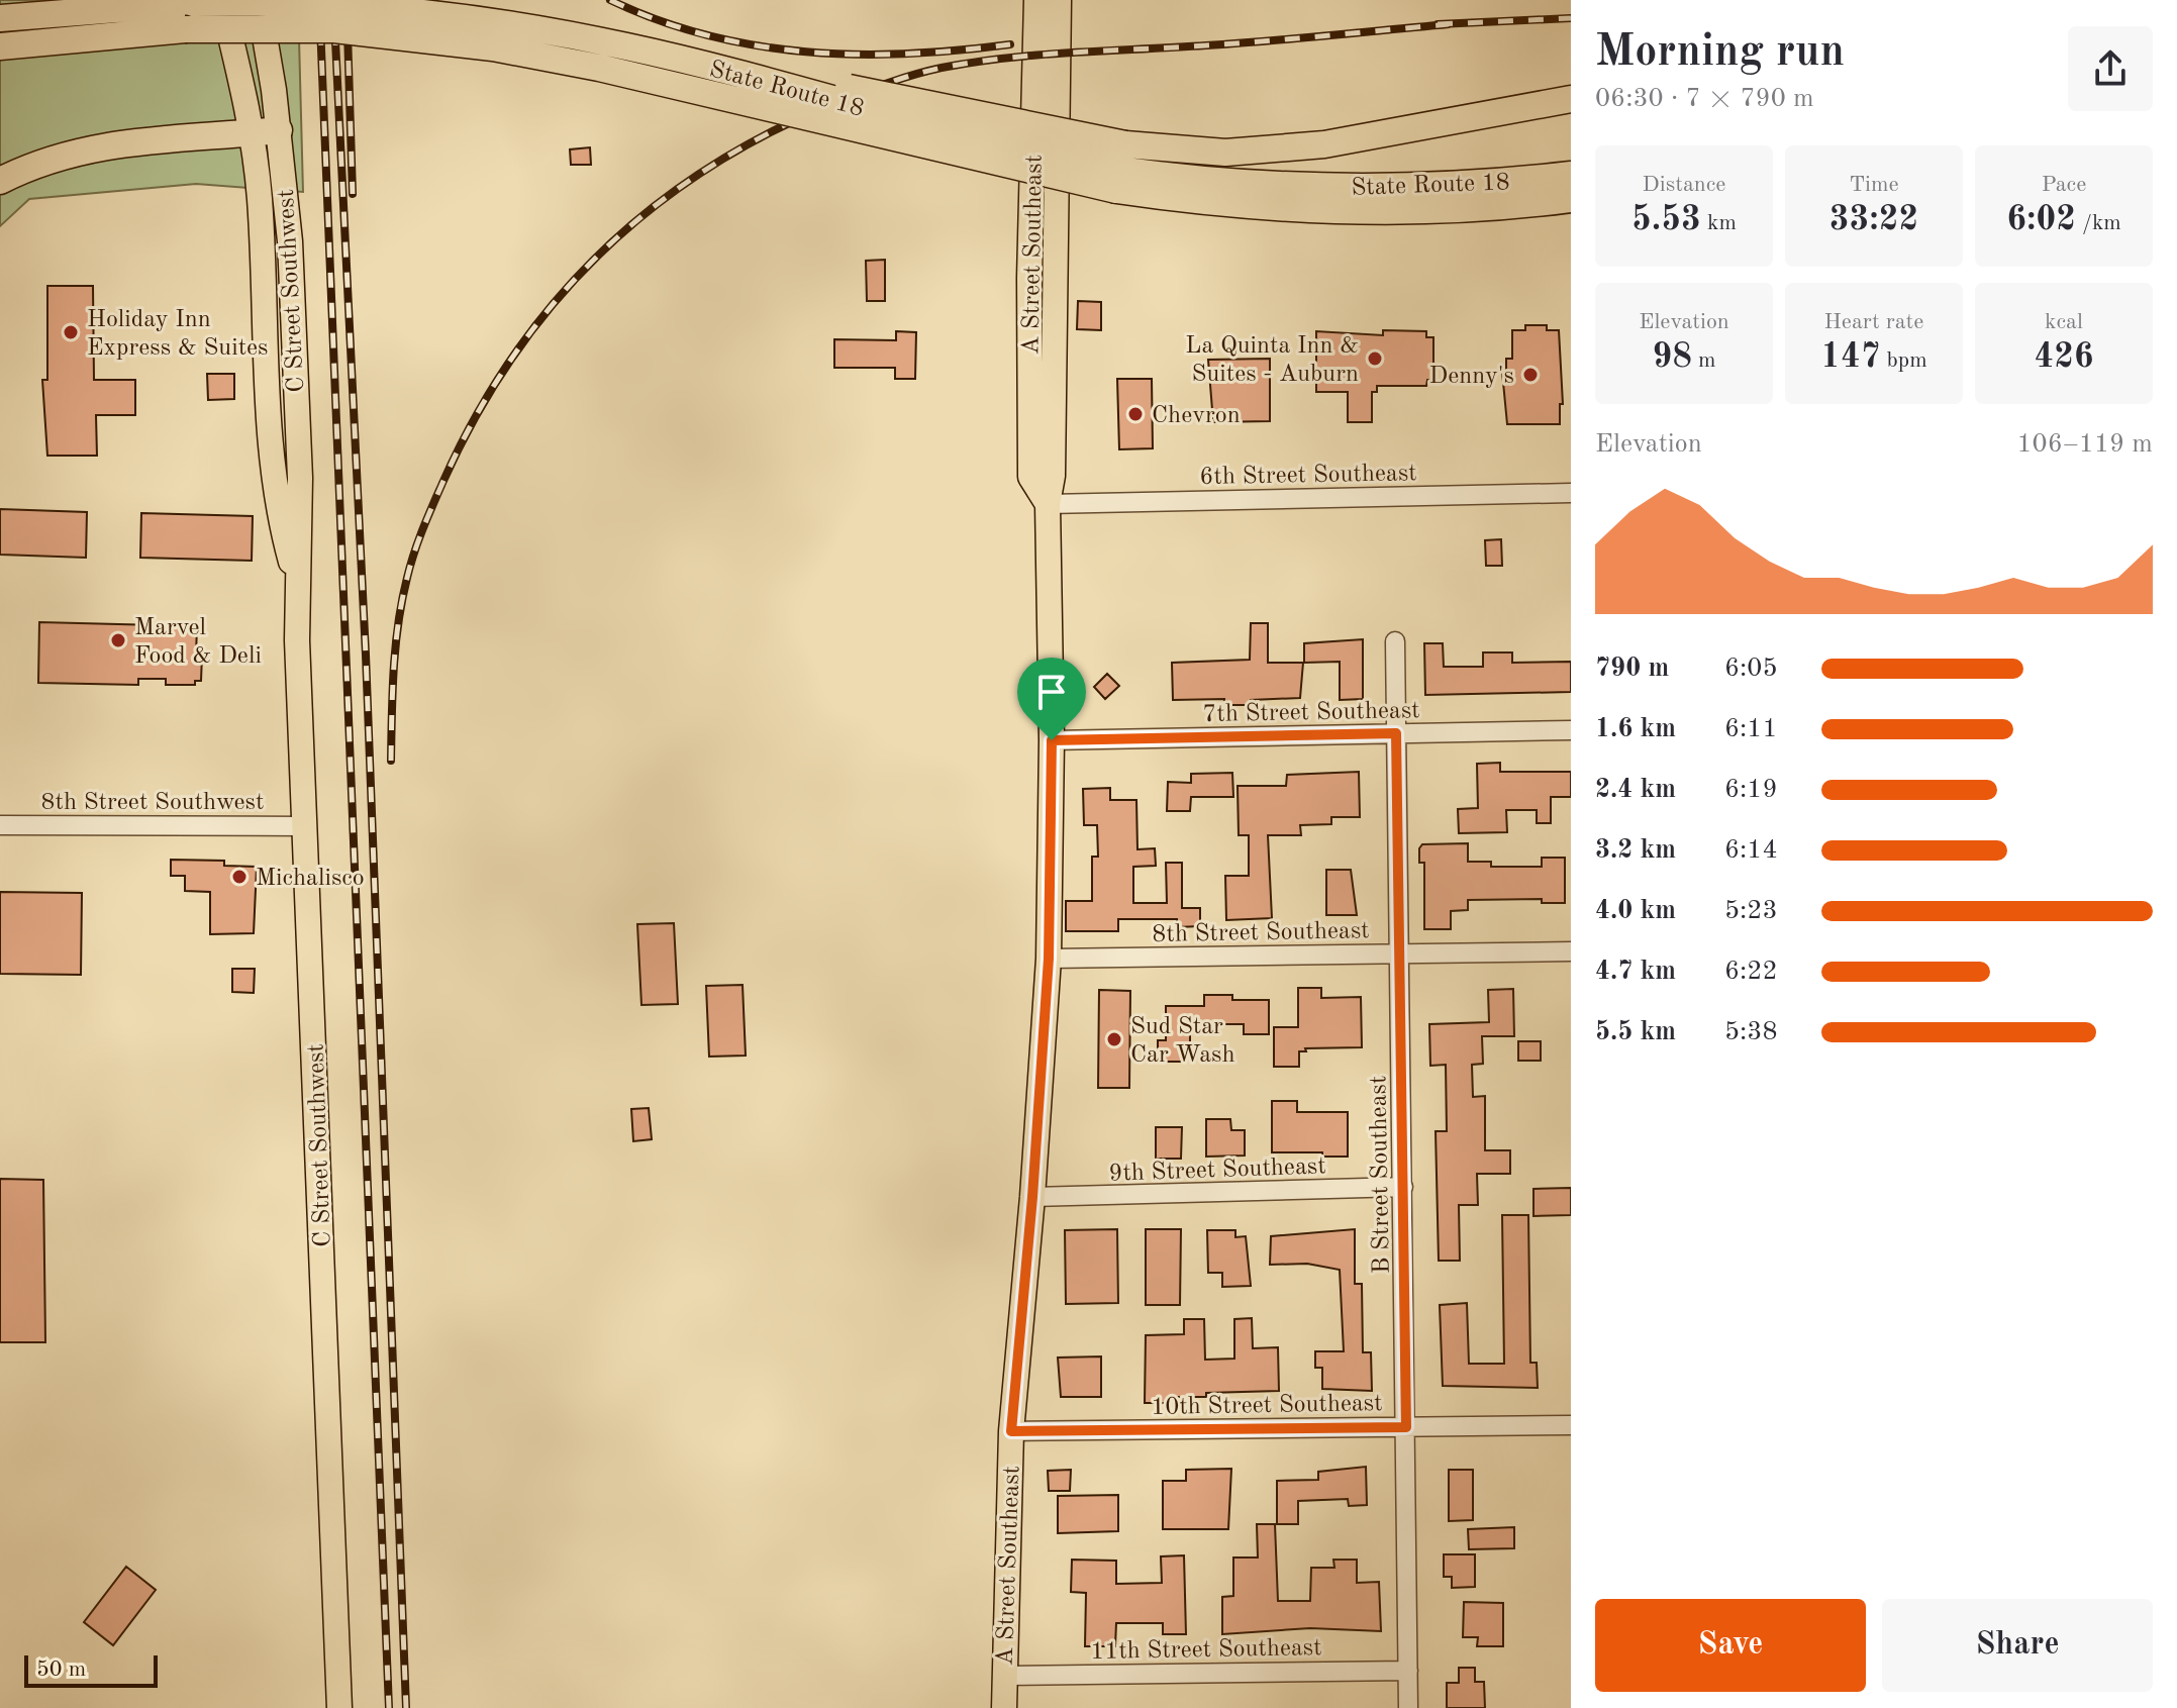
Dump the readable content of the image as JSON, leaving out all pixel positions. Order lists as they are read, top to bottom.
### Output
{
  "streets": {
    "highway": ["State Route 18"],
    "main road": ["A Street Southeast", "C Street Southwest"],
    "street": [
      "6th Street Southeast",
      "7th Street Southeast",
      "8th Street Southwest",
      "8th Street Southeast",
      "9th Street Southeast",
      "B Street Southeast",
      "10th Street Southeast",
      "11th Street Southeast"
    ]
  },
  "crossings": [
    ["A Street Southeast", "6th Street Southeast"],
    ["A Street Southeast", "7th Street Southeast"],
    ["A Street Southeast", "8th Street Southeast"],
    ["A Street Southeast", "9th Street Southeast"],
    ["A Street Southeast", "10th Street Southeast"],
    ["A Street Southeast", "11th Street Southeast"],
    ["C Street Southwest", "8th Street Southwest"],
    ["7th Street Southeast", "B Street Southeast"],
    ["8th Street Southeast", "B Street Southeast"],
    ["9th Street Southeast", "B Street Southeast"],
    ["B Street Southeast", "10th Street Southeast"],
    ["B Street Southeast", "11th Street Southeast"]
  ],
  "places": [
    "Holiday Inn Express & Suites",
    "La Quinta Inn & Suites - Auburn",
    "Denny's",
    "Chevron",
    "Marvel Food & Deli",
    "Michalisco",
    "Sud Star Car Wash"
  ],
  "scale_bar": "50 m",
  "page": {
    "heading": ["Morning run", "06:30 · 7 × 790 m"],
    "stats": [
      ["Distance", "5.53 km"],
      ["Time", "33:22"],
      ["Pace", "6:02 /km"],
      ["Elevation", "98 m"],
      ["Heart rate", "147 bpm"],
      ["kcal", "426"]
    ],
    "chart": ["Elevation", "106–119 m"],
    "list": [
      {
        "name": "790 m",
        "note": "6:05"
      },
      {
        "name": "1.6 km",
        "note": "6:11"
      },
      {
        "name": "2.4 km",
        "note": "6:19"
      },
      {
        "name": "3.2 km",
        "note": "6:14"
      },
      {
        "name": "4.0 km",
        "note": "5:23"
      },
      {
        "name": "4.7 km",
        "note": "6:22"
      },
      {
        "name": "5.5 km",
        "note": "5:38"
      }
    ],
    "buttons": ["Save", "Share"],
    "scale": "50 m"
  }
}
